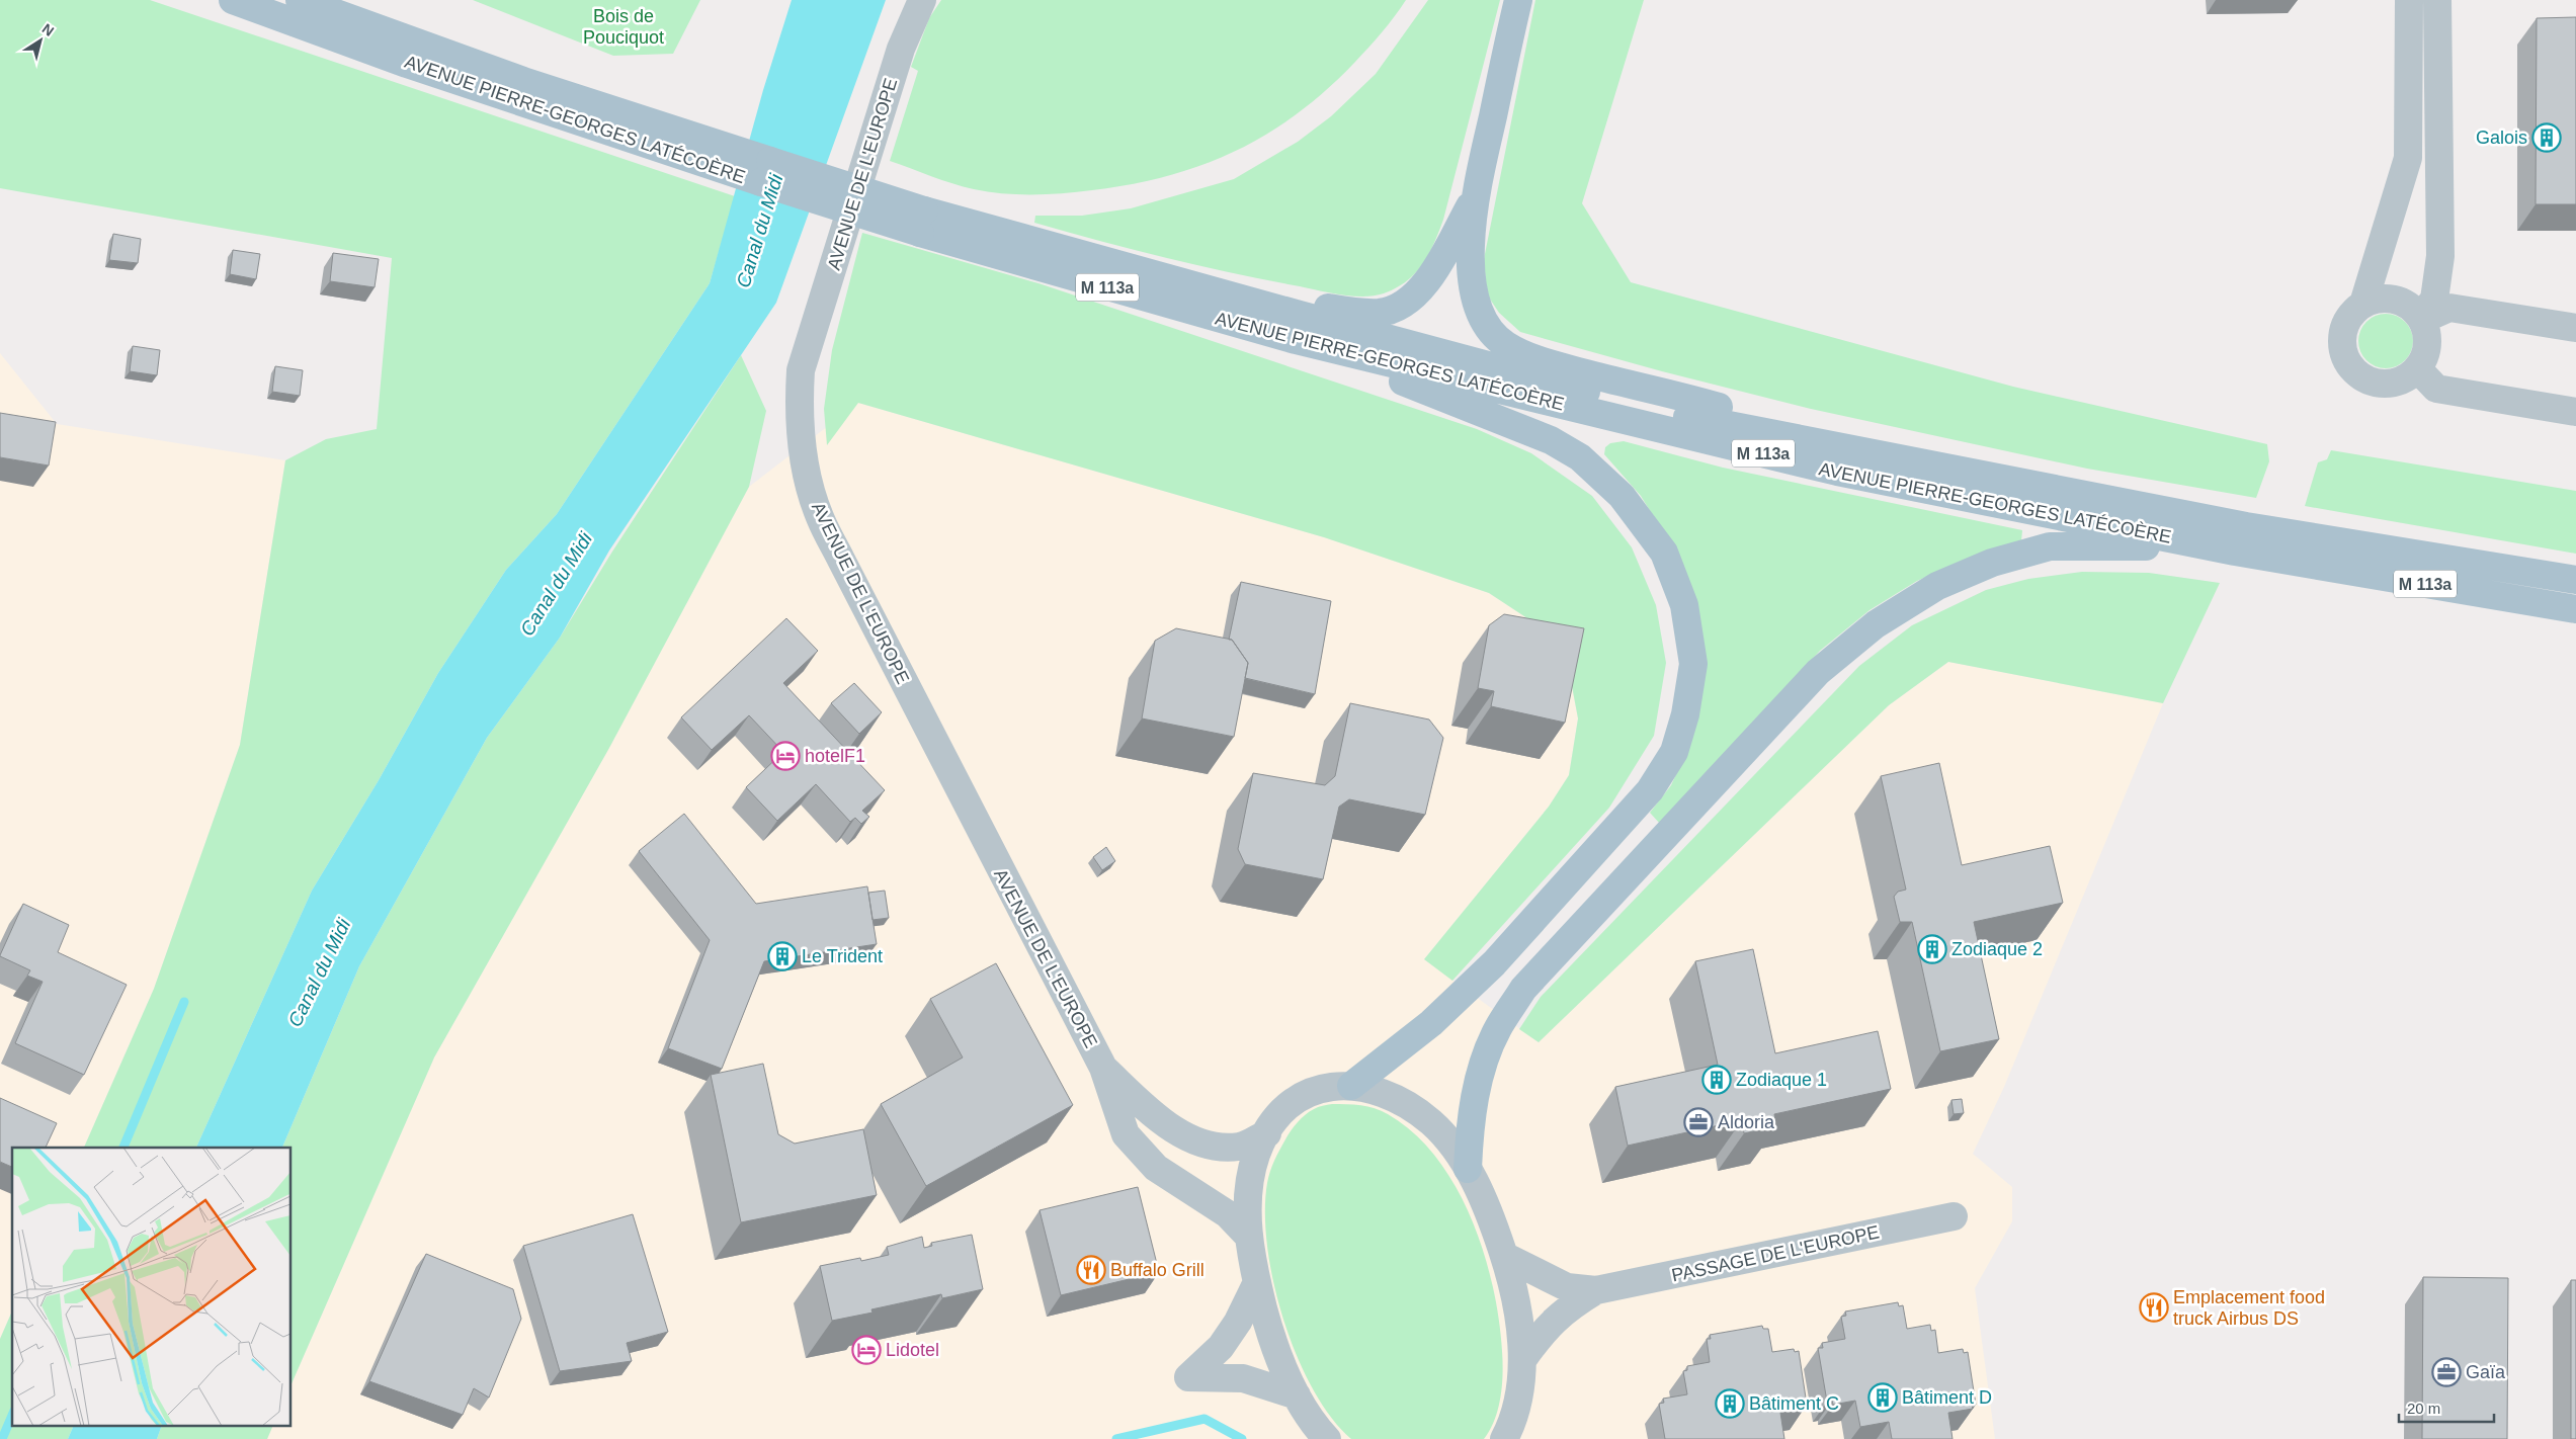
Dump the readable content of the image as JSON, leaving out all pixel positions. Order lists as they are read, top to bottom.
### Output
{
  "streets": {
    "main road": ["AVENUE PIERRE-GEORGES LATÉCOÈRE", "M 113a"],
    "street": ["AVENUE DE L'EUROPE", "PASSAGE DE L'EUROPE"]
  },
  "crossings": [
    ["AVENUE DE L'EUROPE", "PASSAGE DE L'EUROPE"]
  ],
  "water": ["Canal du Midi"],
  "parks": ["Bois de Pouciquot"],
  "places": {
    "building": [
      "Galois",
      "Zodiaque 2",
      "Le Trident",
      "Zodiaque 1",
      "Bâtiment D",
      "Bâtiment C"
    ],
    "hotel": ["hotelF1", "Lidotel"],
    "office": ["Aldoria", "Gaïa"],
    "restaurant": ["Buffalo Grill", "Emplacement food truck Airbus DS"]
  },
  "scale_bar": "20 m",
  "north": "top right"
}
